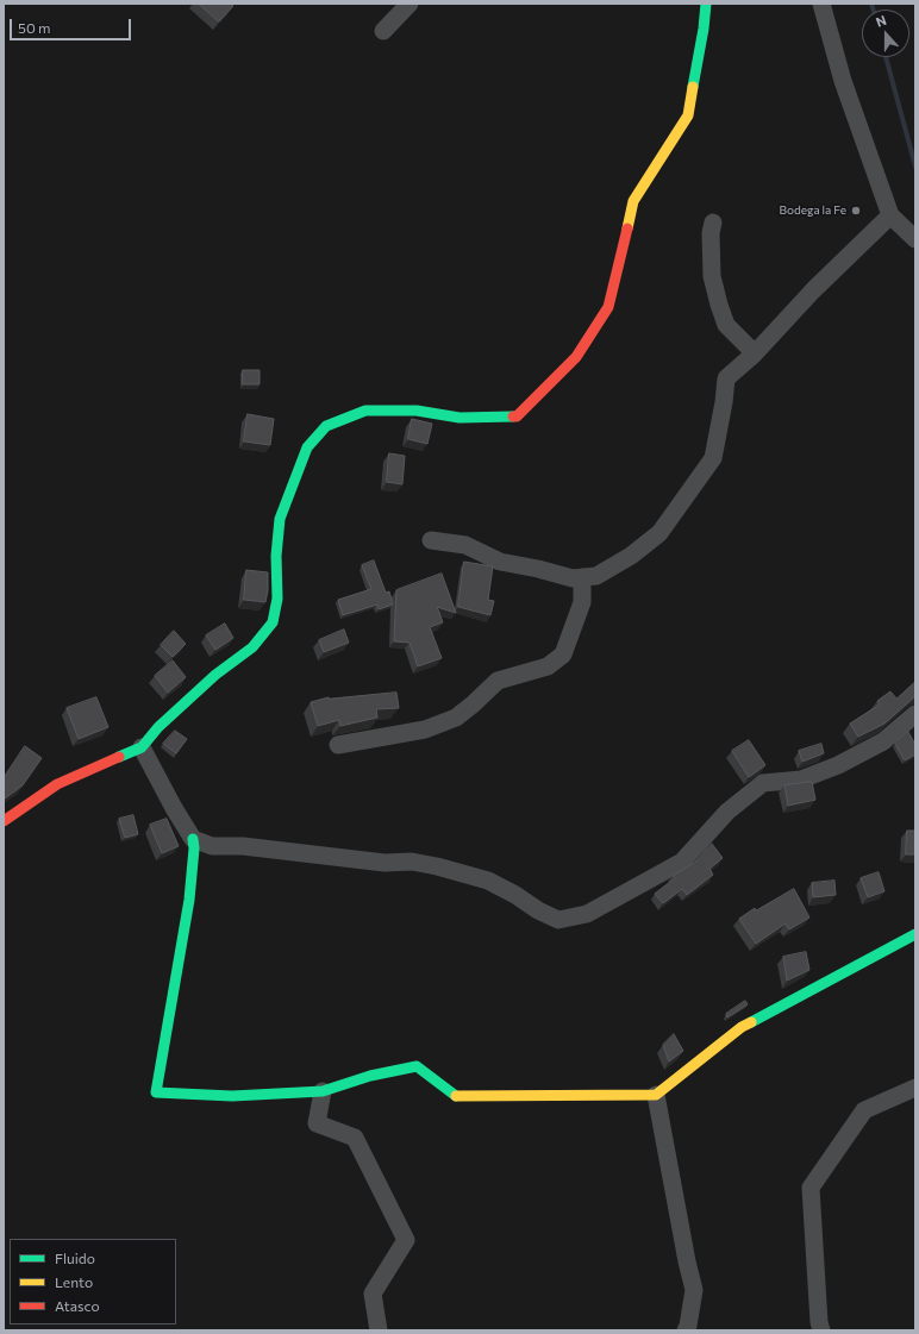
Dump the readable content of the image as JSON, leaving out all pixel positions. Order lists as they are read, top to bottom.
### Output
{
  "places": ["Bodega la Fe"],
  "legend": ["Fluido", "Lento", "Atasco"],
  "scale_bar": "50 m",
  "north": "top"
}
